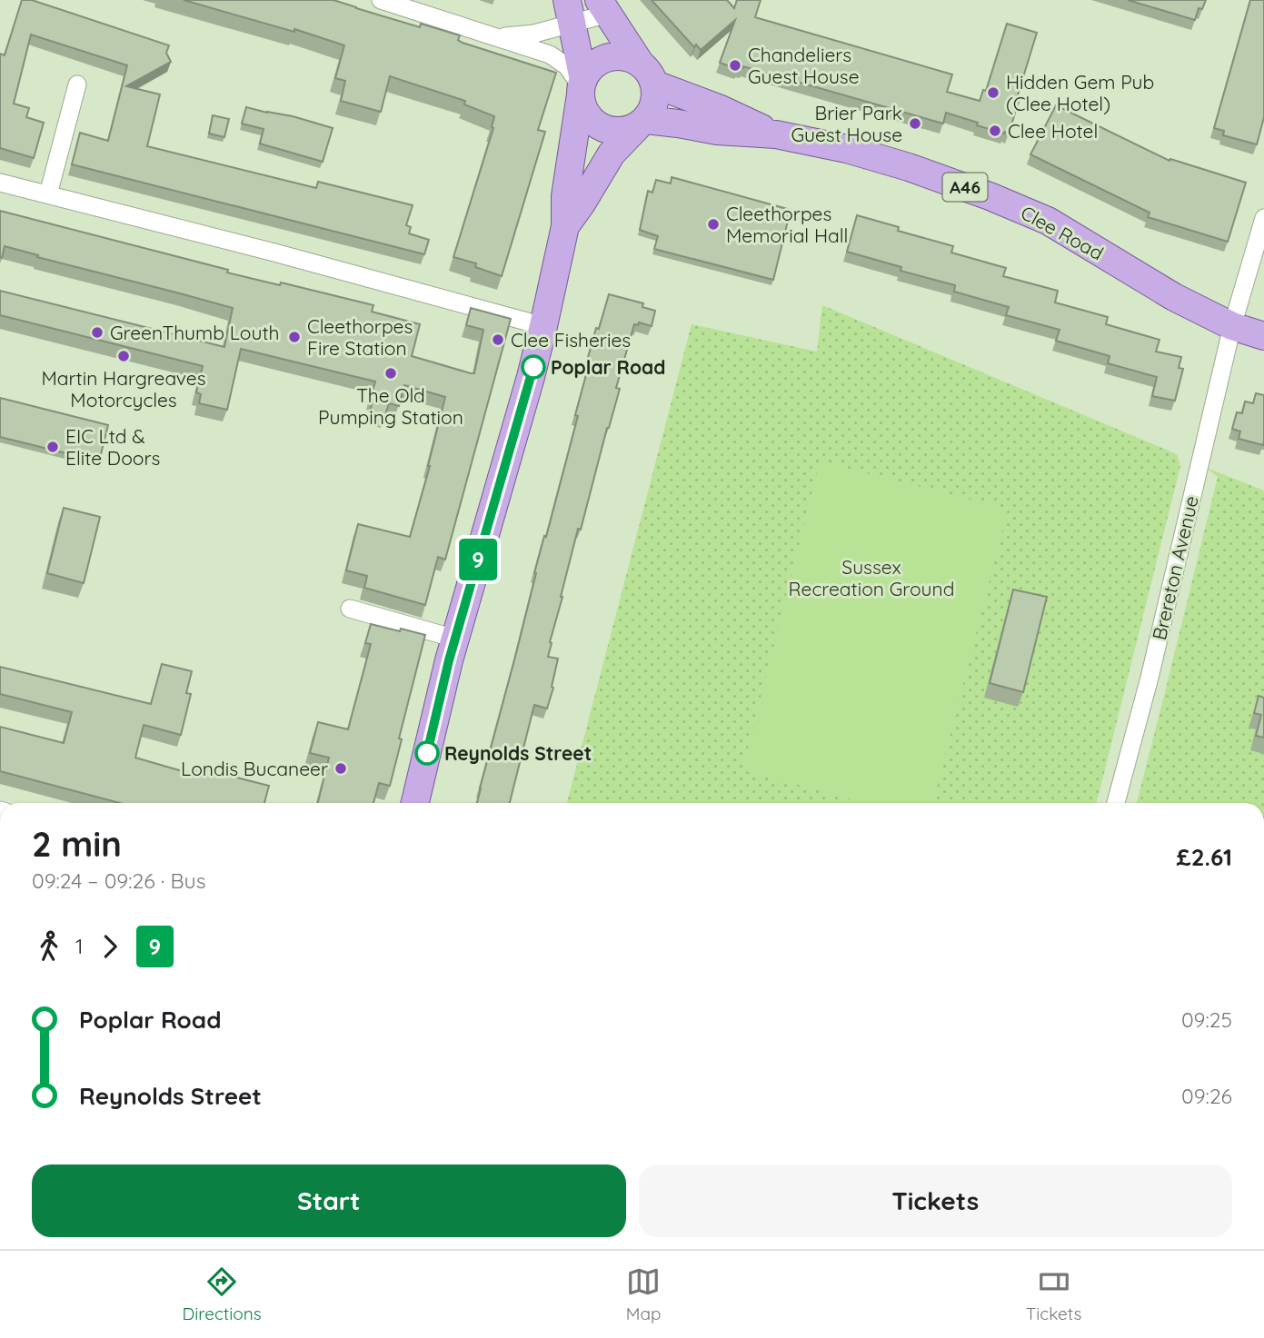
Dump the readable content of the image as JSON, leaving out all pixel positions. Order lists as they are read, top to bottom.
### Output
{
  "streets": {
    "main road": ["A46", "Clee Road"],
    "street": ["Brereton Avenue"]
  },
  "crossings": [
    ["A46", "Clee Road"],
    ["Clee Road", "Brereton Avenue"]
  ],
  "parks": ["Sussex Recreation Ground"],
  "places": [
    "Chandeliers Guest House",
    "Hidden Gem Pub (Clee Hotel)",
    "Brier Park Guest House",
    "Clee Hotel",
    "Cleethorpes Memorial Hall",
    "GreenThumb Louth",
    "Cleethorpes Fire Station",
    "Clee Fisheries",
    "Martin Hargreaves Motorcycles",
    "Poplar Road",
    "The Old Pumping Station",
    "EIC Ltd & Elite Doors",
    "Reynolds Street",
    "Londis Bucaneer"
  ],
  "lines": ["bus line 9"],
  "page": {
    "on_map": "9",
    "heading": ["2 min", "09:24 – 09:26 · Bus", "£2.61"],
    "legs": ["1", "9"],
    "list": [
      {
        "name": "Poplar Road",
        "value": "09:25"
      },
      {
        "name": "Reynolds Street",
        "value": "09:26"
      }
    ],
    "buttons": ["Start", "Tickets"],
    "tabs": ["Directions", "Map", "Tickets"]
  }
}
